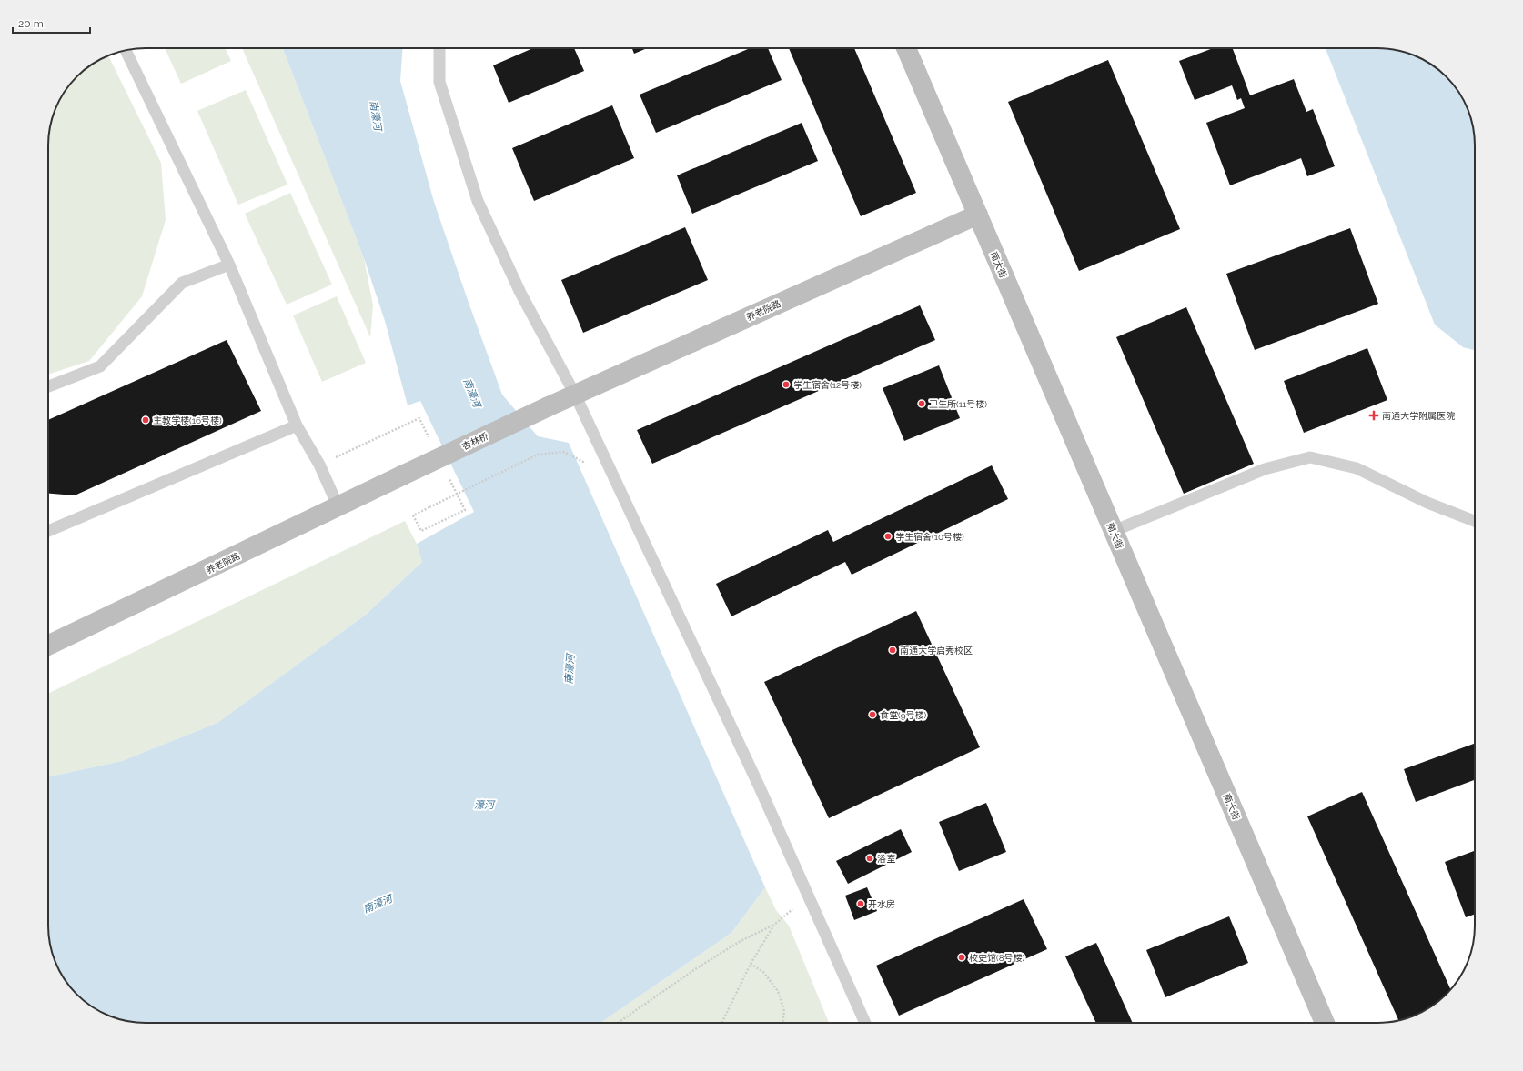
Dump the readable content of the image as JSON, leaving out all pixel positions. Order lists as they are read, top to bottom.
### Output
{
  "streets": {
    "main road": ["南大街", "养老院路", "杏林桥"]
  },
  "crossings": [
    ["南大街", "养老院路"],
    ["养老院路", "杏林桥"]
  ],
  "water": ["南濠河", "濠河"],
  "places": {
    "other": [
      "学生宿舍(12号楼)",
      "卫生所(11号楼)",
      "主教学楼(16号楼)",
      "学生宿舍(10号楼)",
      "南通大学启秀校区",
      "食堂(9号楼)",
      "浴室",
      "开水房",
      "校史馆(8号楼)"
    ],
    "health": ["南通大学附属医院"]
  },
  "scale_bar": "20 m"
}
